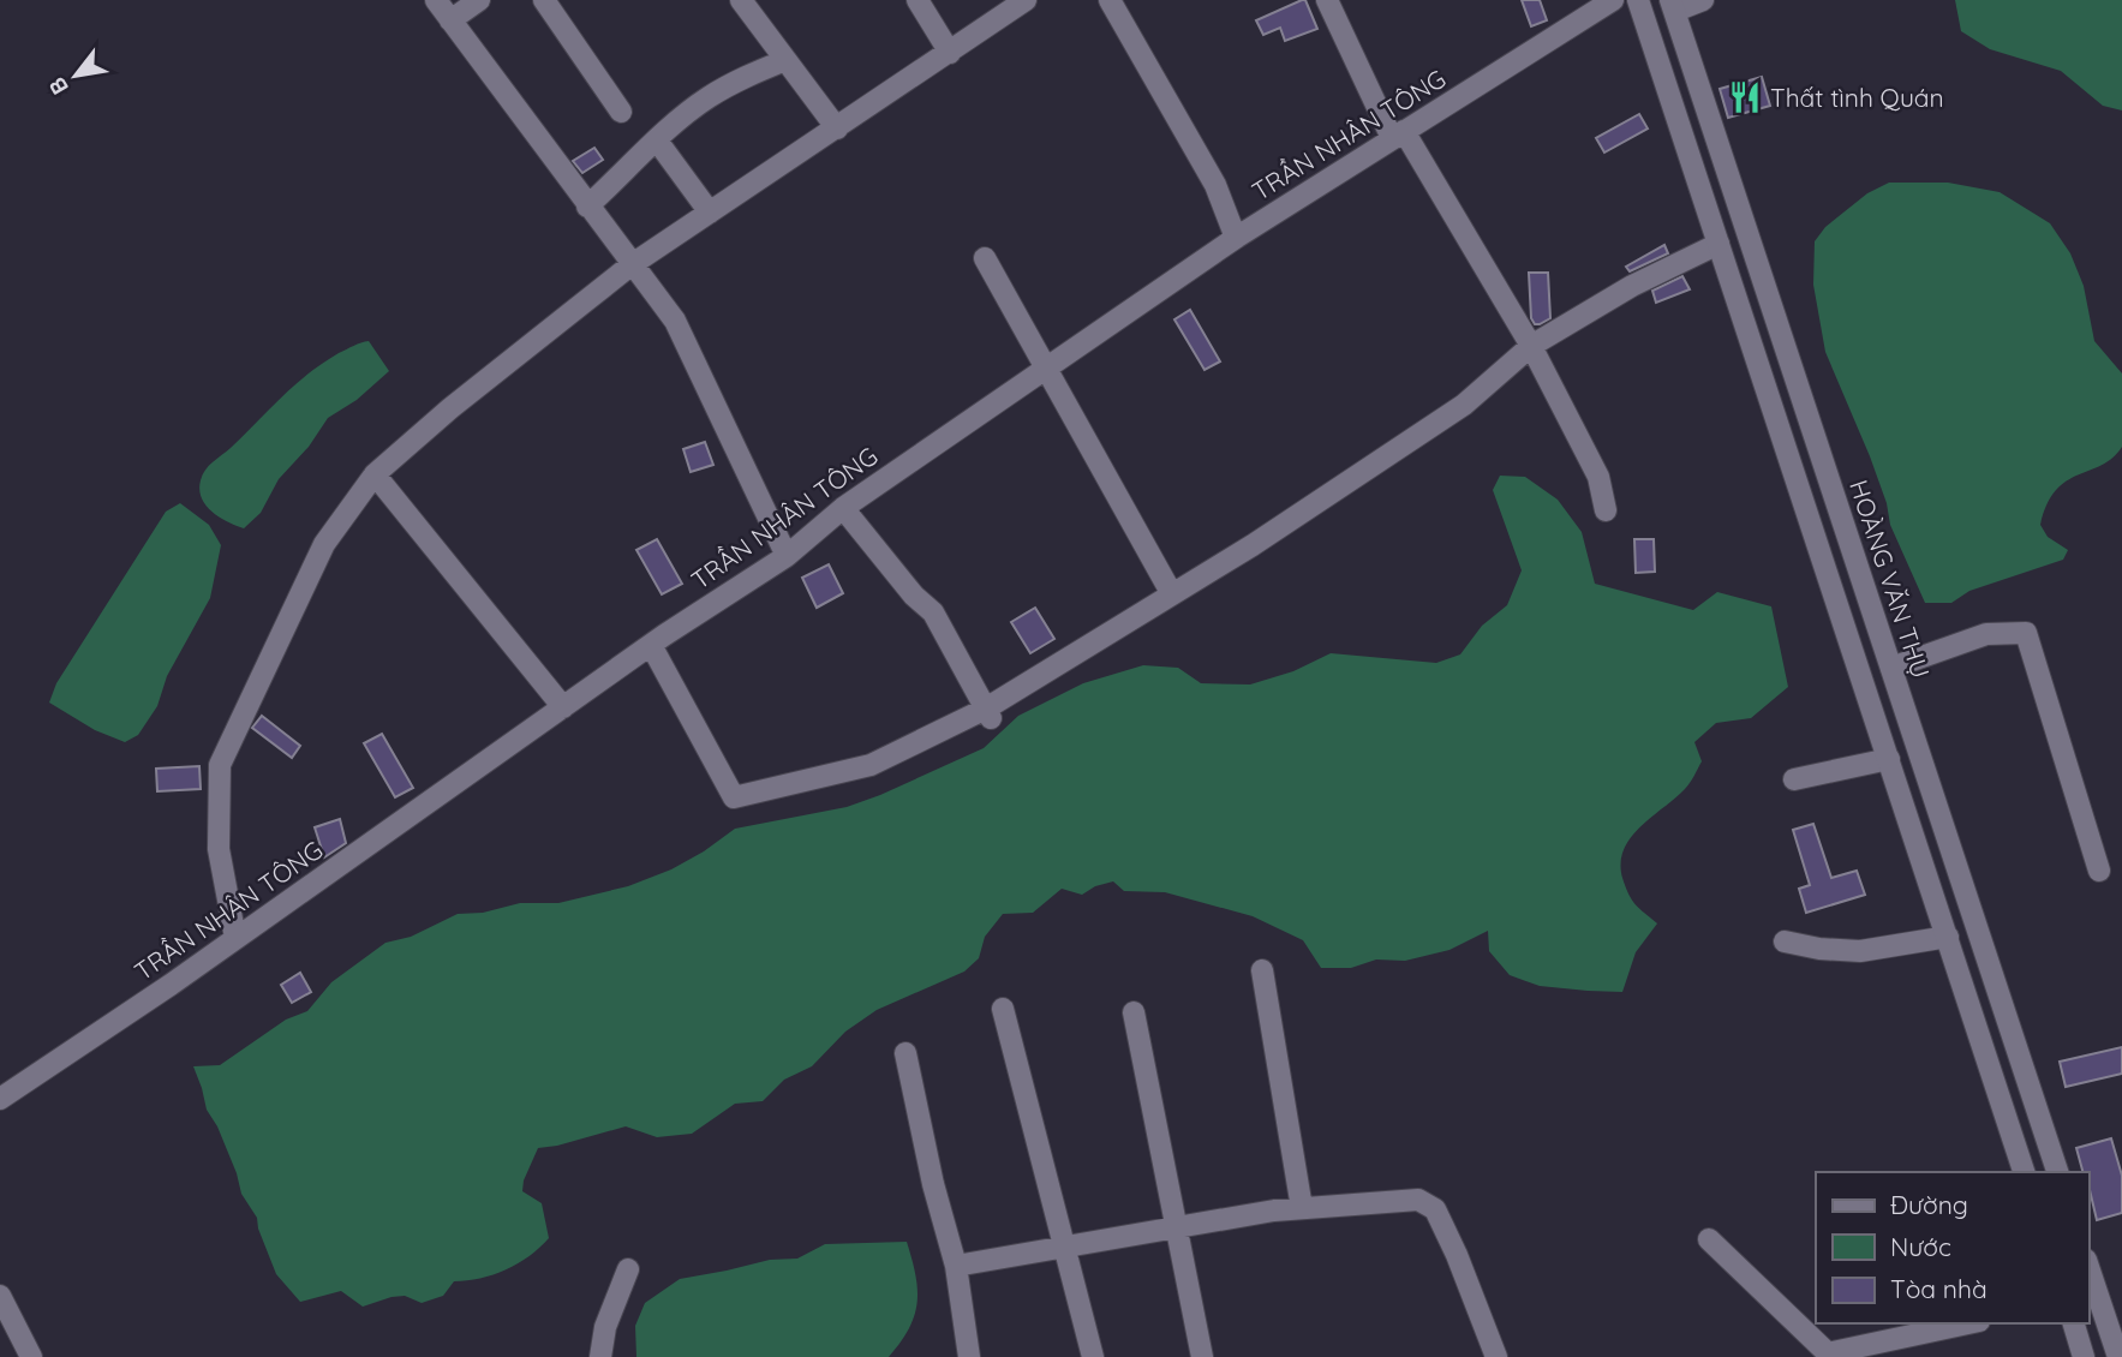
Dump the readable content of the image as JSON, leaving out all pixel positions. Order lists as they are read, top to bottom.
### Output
{
  "streets": {
    "street": ["TRẦN NHÂN TÔNG", "HOÀNG VĂN THỤ"]
  },
  "places": {
    "restaurant": ["Thất tình Quán"]
  },
  "legend": ["Đường", "Nước", "Tòa nhà"],
  "north": "bottom left"
}
